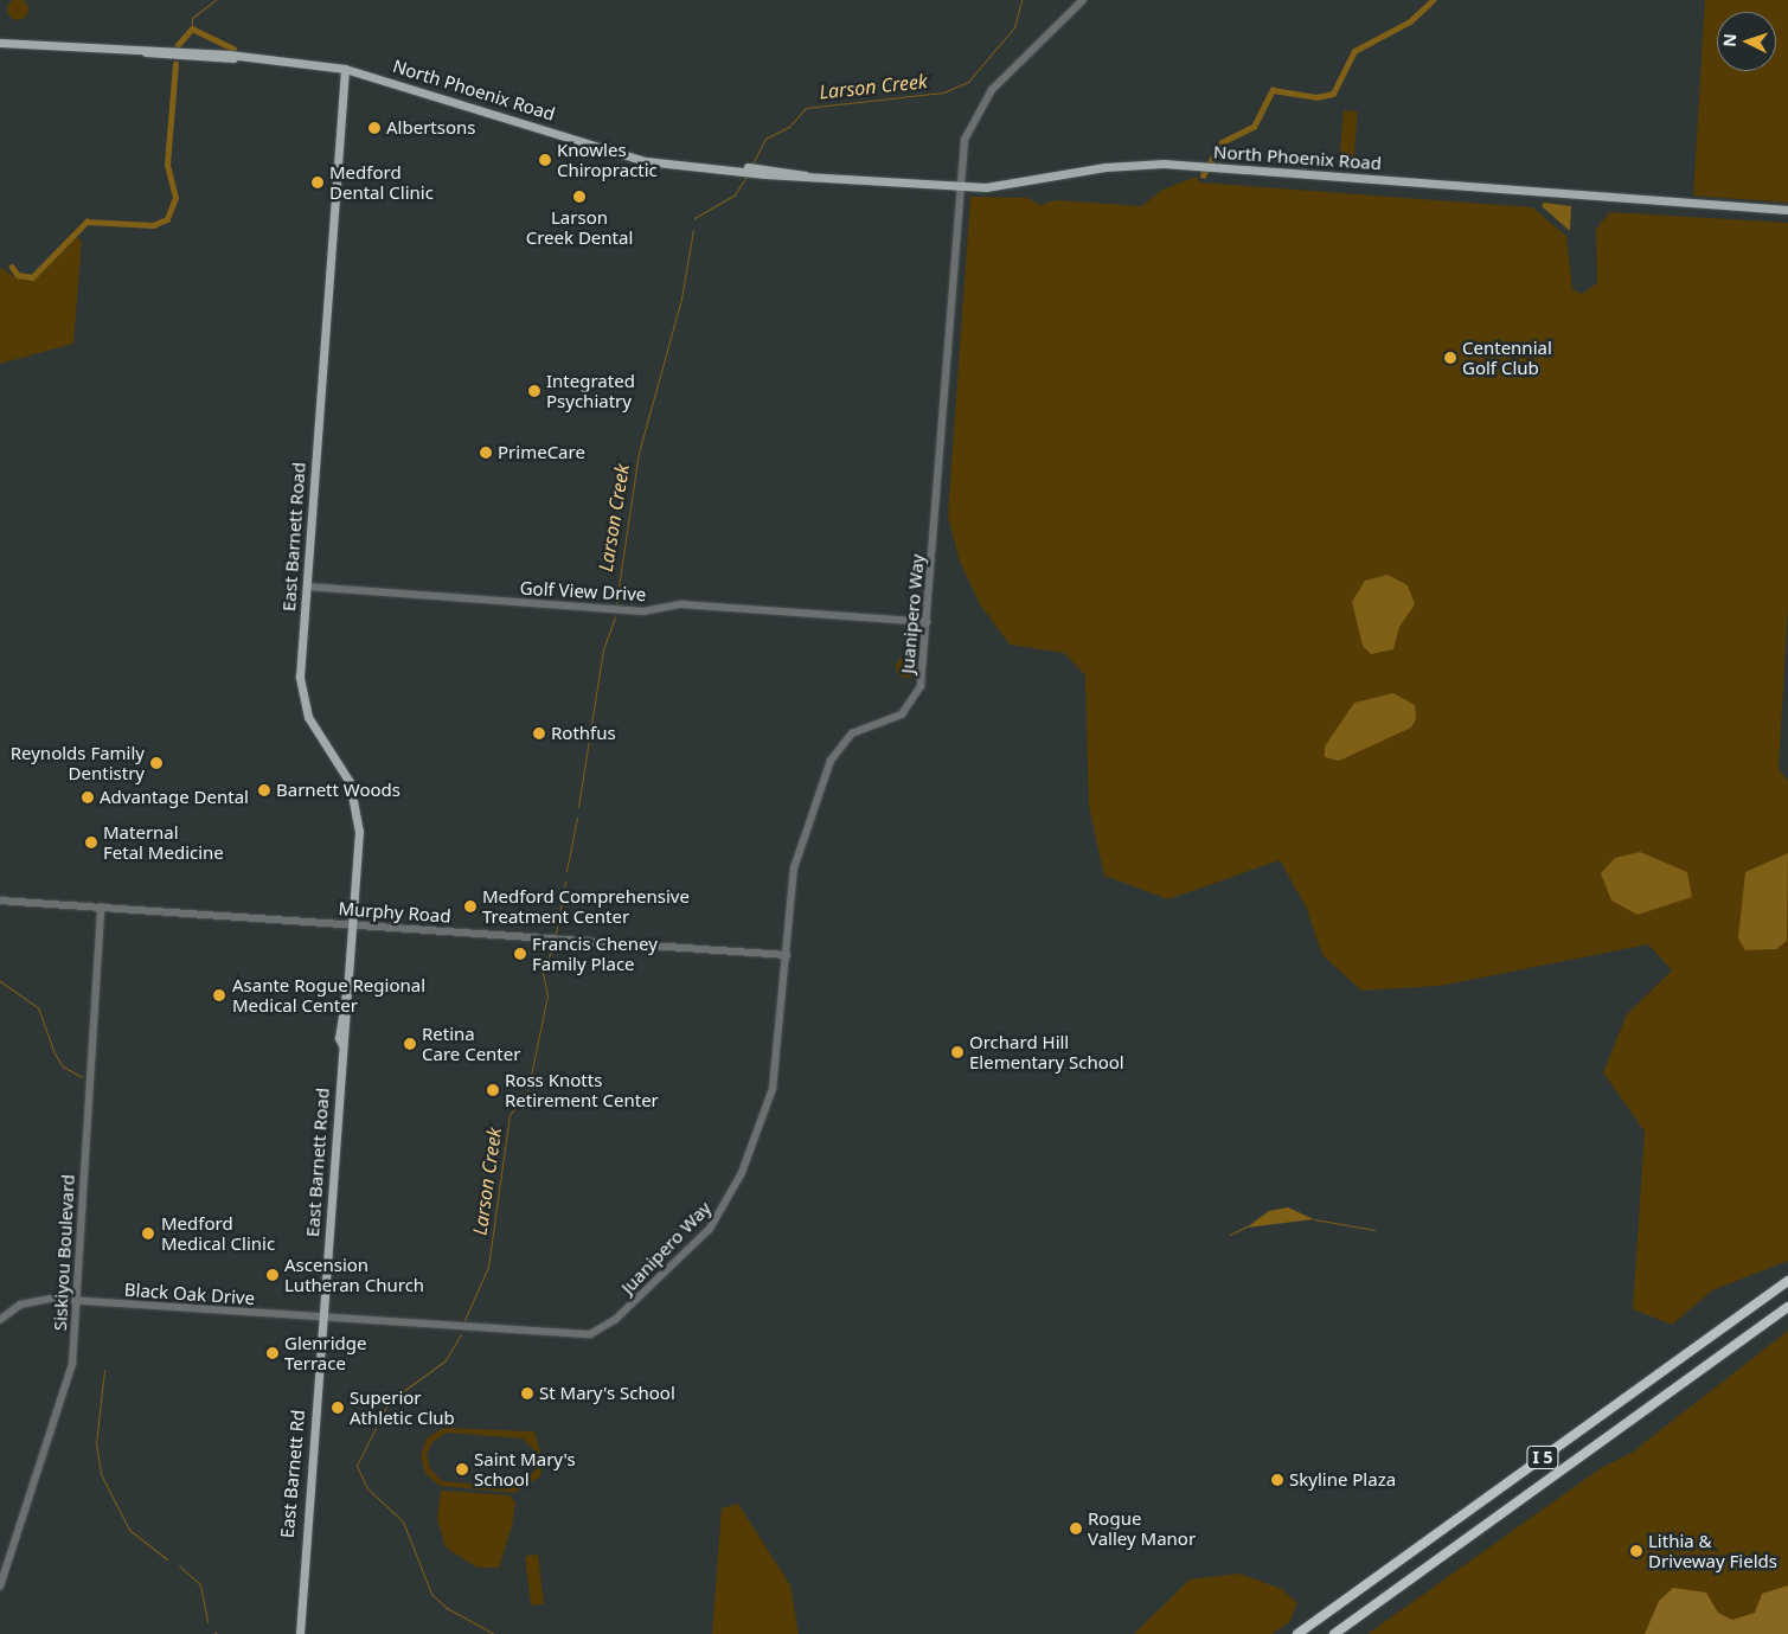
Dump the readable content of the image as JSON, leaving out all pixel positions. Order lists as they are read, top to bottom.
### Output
{
  "streets": {
    "highway": ["I 5"],
    "main road": ["North Phoenix Road", "East Barnett Road", "East Barnett Rd"],
    "street": [
      "Golf View Drive",
      "Juanipero Way",
      "Murphy Road",
      "Siskiyou Boulevard",
      "Black Oak Drive"
    ]
  },
  "crossings": [
    ["North Phoenix Road", "East Barnett Road"],
    ["North Phoenix Road", "Juanipero Way"],
    ["East Barnett Road", "Golf View Drive"],
    ["East Barnett Road", "Murphy Road"],
    ["East Barnett Road", "Black Oak Drive"],
    ["East Barnett Road", "East Barnett Rd"],
    ["Golf View Drive", "Juanipero Way"],
    ["Juanipero Way", "Murphy Road"],
    ["Juanipero Way", "Black Oak Drive"],
    ["Murphy Road", "Siskiyou Boulevard"],
    ["Siskiyou Boulevard", "Black Oak Drive"],
    ["Black Oak Drive", "East Barnett Rd"]
  ],
  "water": ["Larson Creek"],
  "places": [
    "Albertsons",
    "Knowles Chiropractic",
    "Medford Dental Clinic",
    "Larson Creek Dental",
    "Centennial Golf Club",
    "Integrated Psychiatry",
    "PrimeCare",
    "Rothfus",
    "Reynolds Family Dentistry",
    "Barnett Woods",
    "Advantage Dental",
    "Maternal Fetal Medicine",
    "Medford Comprehensive Treatment Center",
    "Francis Cheney Family Place",
    "Asante Rogue Regional Medical Center",
    "Retina Care Center",
    "Orchard Hill Elementary School",
    "Ross Knotts Retirement Center",
    "Medford Medical Clinic",
    "Ascension Lutheran Church",
    "Glenridge Terrace",
    "St Mary's School",
    "Superior Athletic Club",
    "Saint Mary's School",
    "Skyline Plaza",
    "Rogue Valley Manor",
    "Lithia & Driveway Fields"
  ],
  "north": "left"
}
